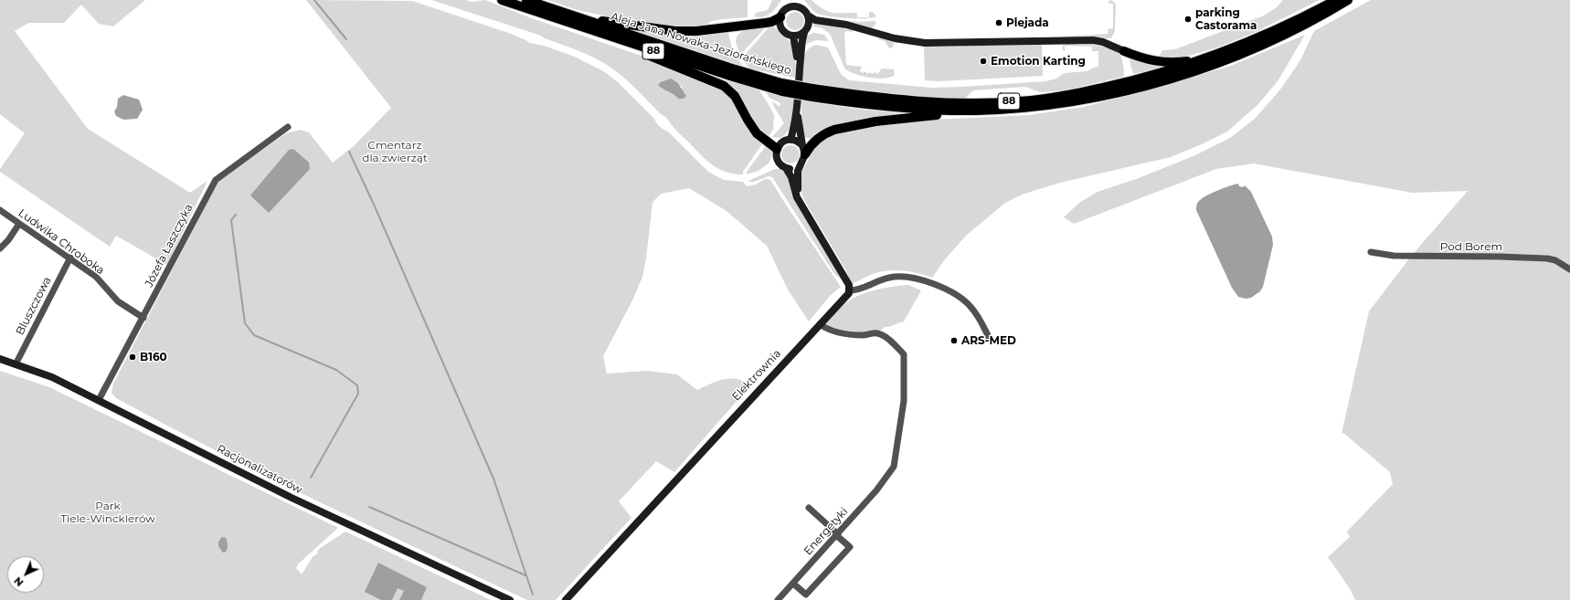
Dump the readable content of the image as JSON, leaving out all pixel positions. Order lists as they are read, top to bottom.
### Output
{
  "streets": {
    "main road": ["Aleja Jana Nowaka-Jeziorańskiego", "88"],
    "street": [
      "Ludwika Chroboka",
      "Józefa Łaszczyka",
      "Pod Borem",
      "Bluszczowa",
      "Elektrownia",
      "Racjonalizatorów",
      "Energetyki"
    ]
  },
  "crossings": [
    ["Ludwika Chroboka", "Józefa Łaszczyka"],
    ["Ludwika Chroboka", "Bluszczowa"],
    ["Józefa Łaszczyka", "Racjonalizatorów"],
    ["Bluszczowa", "Racjonalizatorów"],
    ["Elektrownia", "Energetyki"]
  ],
  "parks": ["Cmentarz dla zwierząt", "Park Tiele-Wincklerów"],
  "places": [
    "parking Castorama",
    "Plejada",
    "Emotion Karting",
    "ARS-MED",
    "B160"
  ],
  "north": "bottom left"
}
